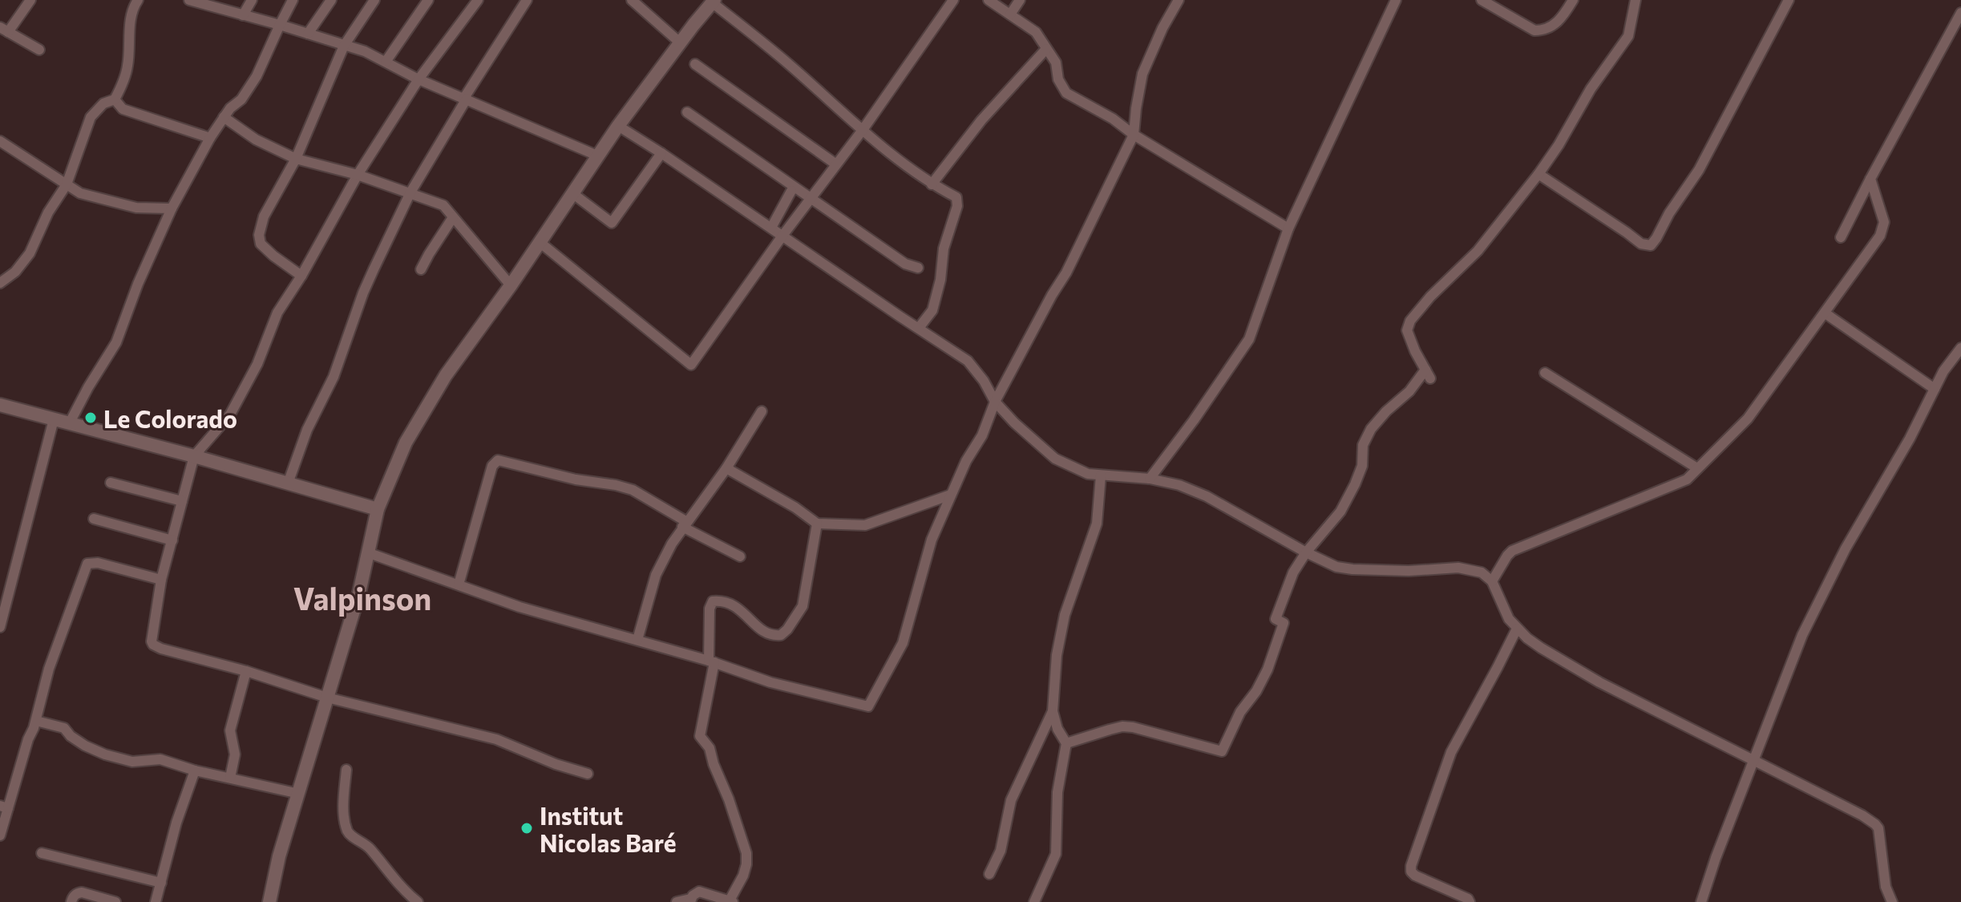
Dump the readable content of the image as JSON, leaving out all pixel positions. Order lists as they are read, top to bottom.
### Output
{
  "districts": ["Valpinson"],
  "places": ["Le Colorado", "Institut Nicolas Baré"]
}
